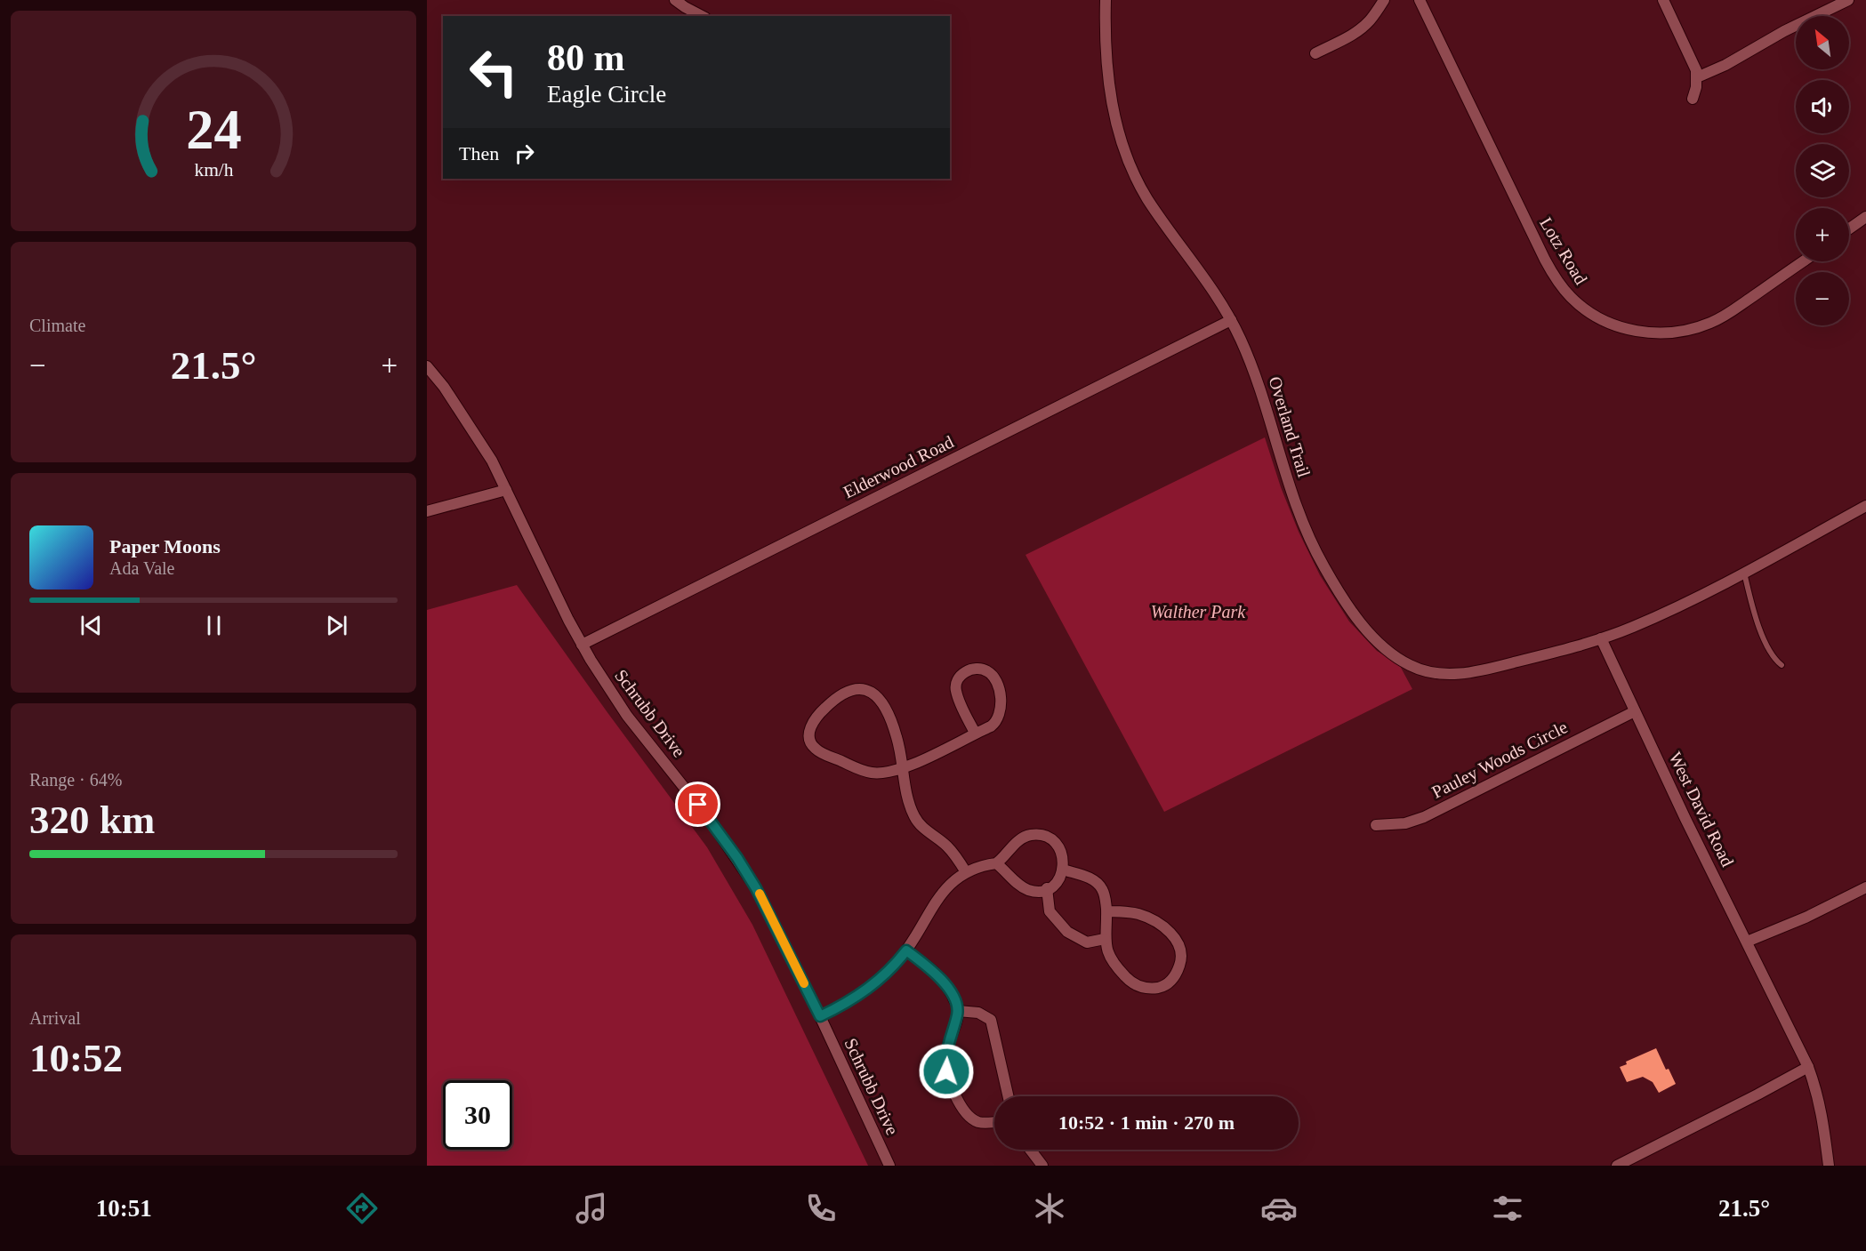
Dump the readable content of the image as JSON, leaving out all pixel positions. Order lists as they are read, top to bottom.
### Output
{
  "streets": {
    "street": [
      "Lotz Road",
      "Overland Trail",
      "Elderwood Road",
      "Schrubb Drive",
      "Pauley Woods Circle",
      "West David Road"
    ]
  },
  "crossings": [
    ["Overland Trail", "Elderwood Road"],
    ["Overland Trail", "West David Road"],
    ["Elderwood Road", "Schrubb Drive"],
    ["Pauley Woods Circle", "West David Road"]
  ],
  "parks": ["Walther Park"],
  "north": "top left",
  "page": {
    "map_buttons": ["+", "−"],
    "turn": ["80 m", "Eagle Circle"],
    "then": "Then",
    "tile": [
      "Climate",
      ["Range · 64%", "320 km"],
      ["Arrival", "10:52"]
    ],
    "heat": ["−", "21.5°", "+"],
    "song": ["Paper Moons", "Ada Vale"],
    "limit": "30",
    "trip": "10:52 · 1 min · 270 m",
    "tabs": ["10:51", "21.5°"],
    "gauge": ["24", "km/h"]
  }
}
